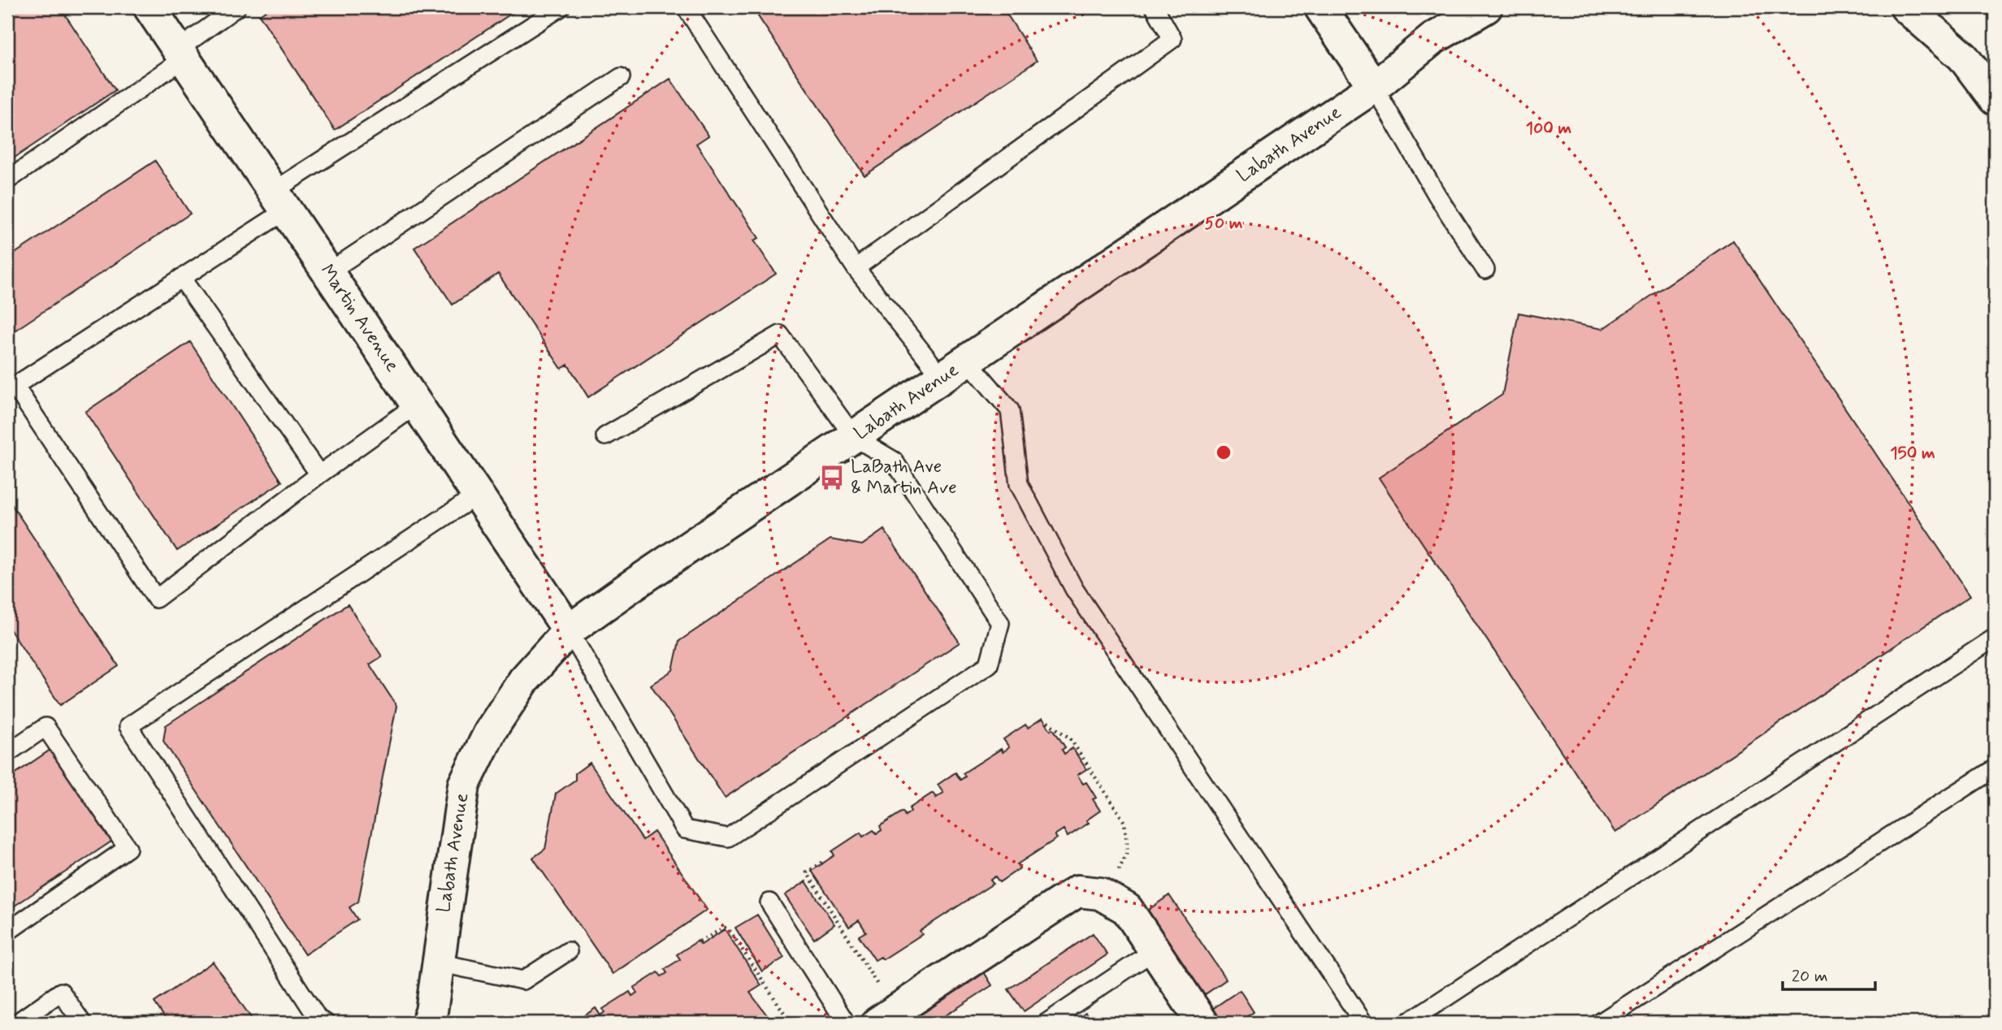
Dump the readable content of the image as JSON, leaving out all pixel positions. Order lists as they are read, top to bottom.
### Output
{
  "streets": {
    "street": ["Labath Avenue", "Martin Avenue"]
  },
  "crossings": [
    ["Labath Avenue", "Martin Avenue"]
  ],
  "places": {
    "bus stop": ["LaBath Ave & Martin Ave"]
  },
  "scale_bar": "20 m",
  "rings": ["100 m", "50 m", "150 m"]
}
